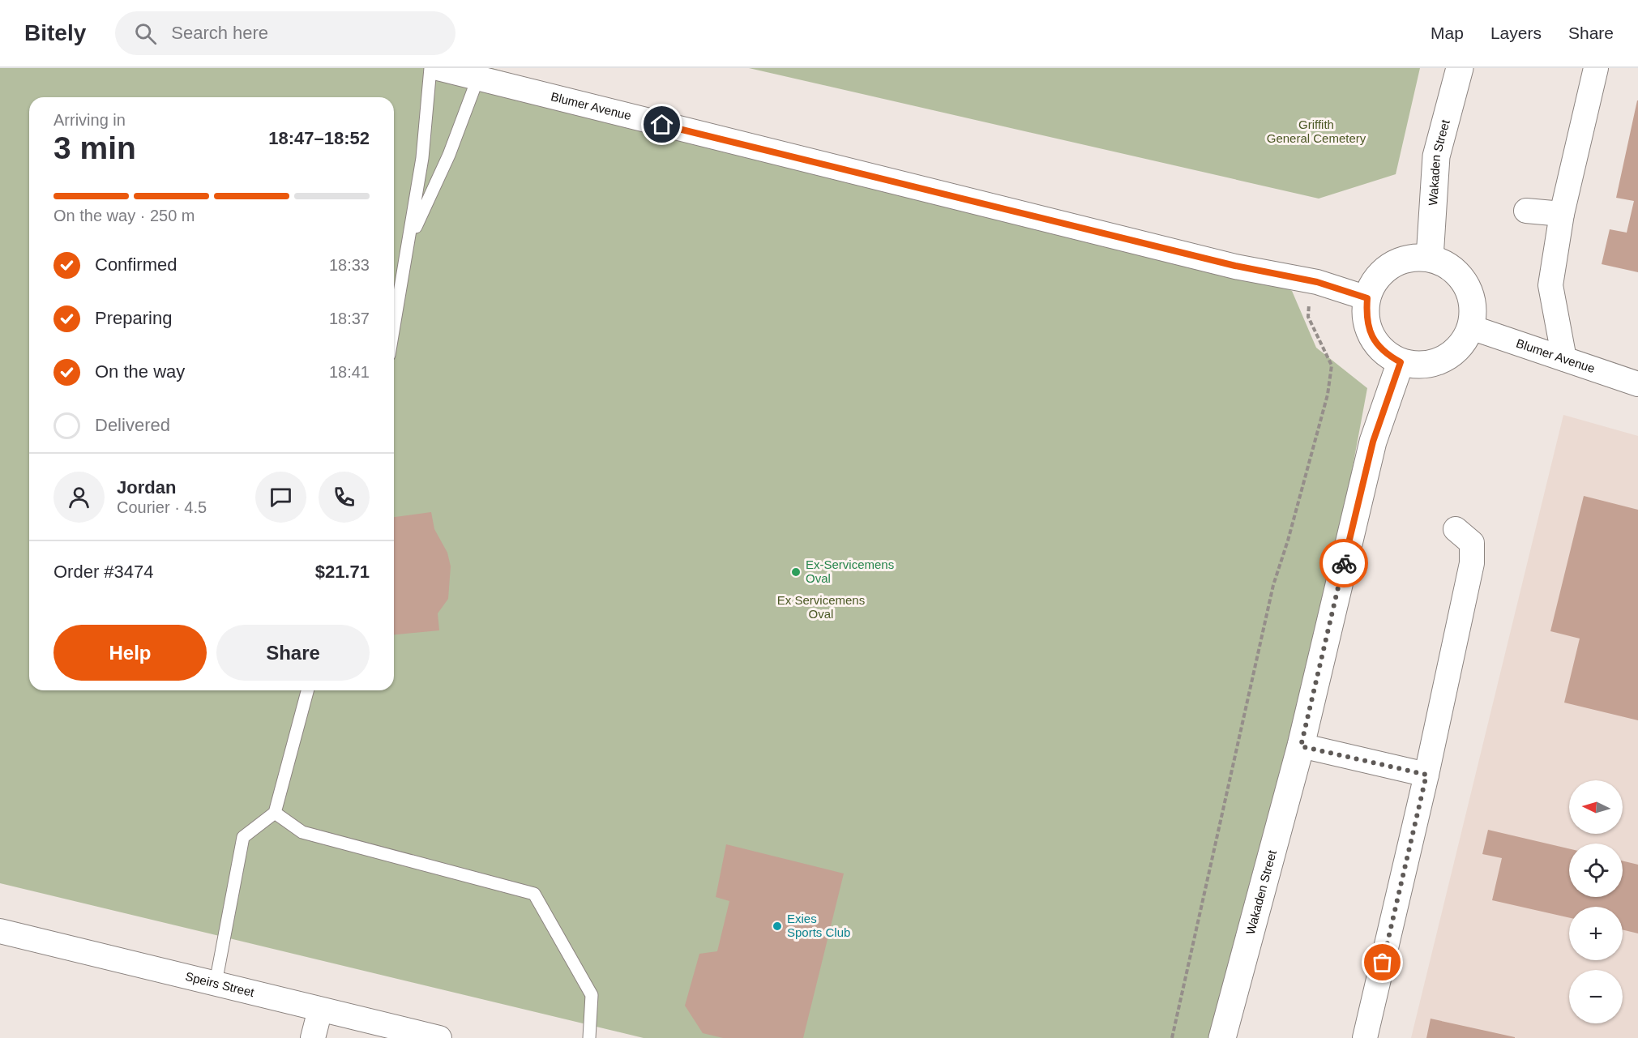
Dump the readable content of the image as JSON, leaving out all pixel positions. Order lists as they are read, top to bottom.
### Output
{
  "streets": {
    "main road": ["Wakaden Street"],
    "street": ["Blumer Avenue", "Speirs Street"]
  },
  "crossings": [
    ["Blumer Avenue", "Wakaden Street"]
  ],
  "parks": ["Griffith General Cemetery", "Ex Servicemens Oval"],
  "places": ["Ex-Servicemens Oval", "Exies Sports Club"],
  "north": "left",
  "page": {
    "header": "Bitely",
    "search": "Search here",
    "nav": ["Map", "Layers", "Share"],
    "heading": ["3 min", "Arriving in", "18:47–18:52"],
    "panel": [
      "Jordan",
      "Courier · 4.5",
      "Order #3474",
      "$21.71"
    ],
    "bar": "On the way · 250 m",
    "list": [
      ["Confirmed", "18:33"],
      ["Preparing", "18:37"],
      ["On the way", "18:41"],
      "Delivered"
    ],
    "buttons": ["Help", "Share"],
    "map_buttons": ["+", "−"]
  }
}
